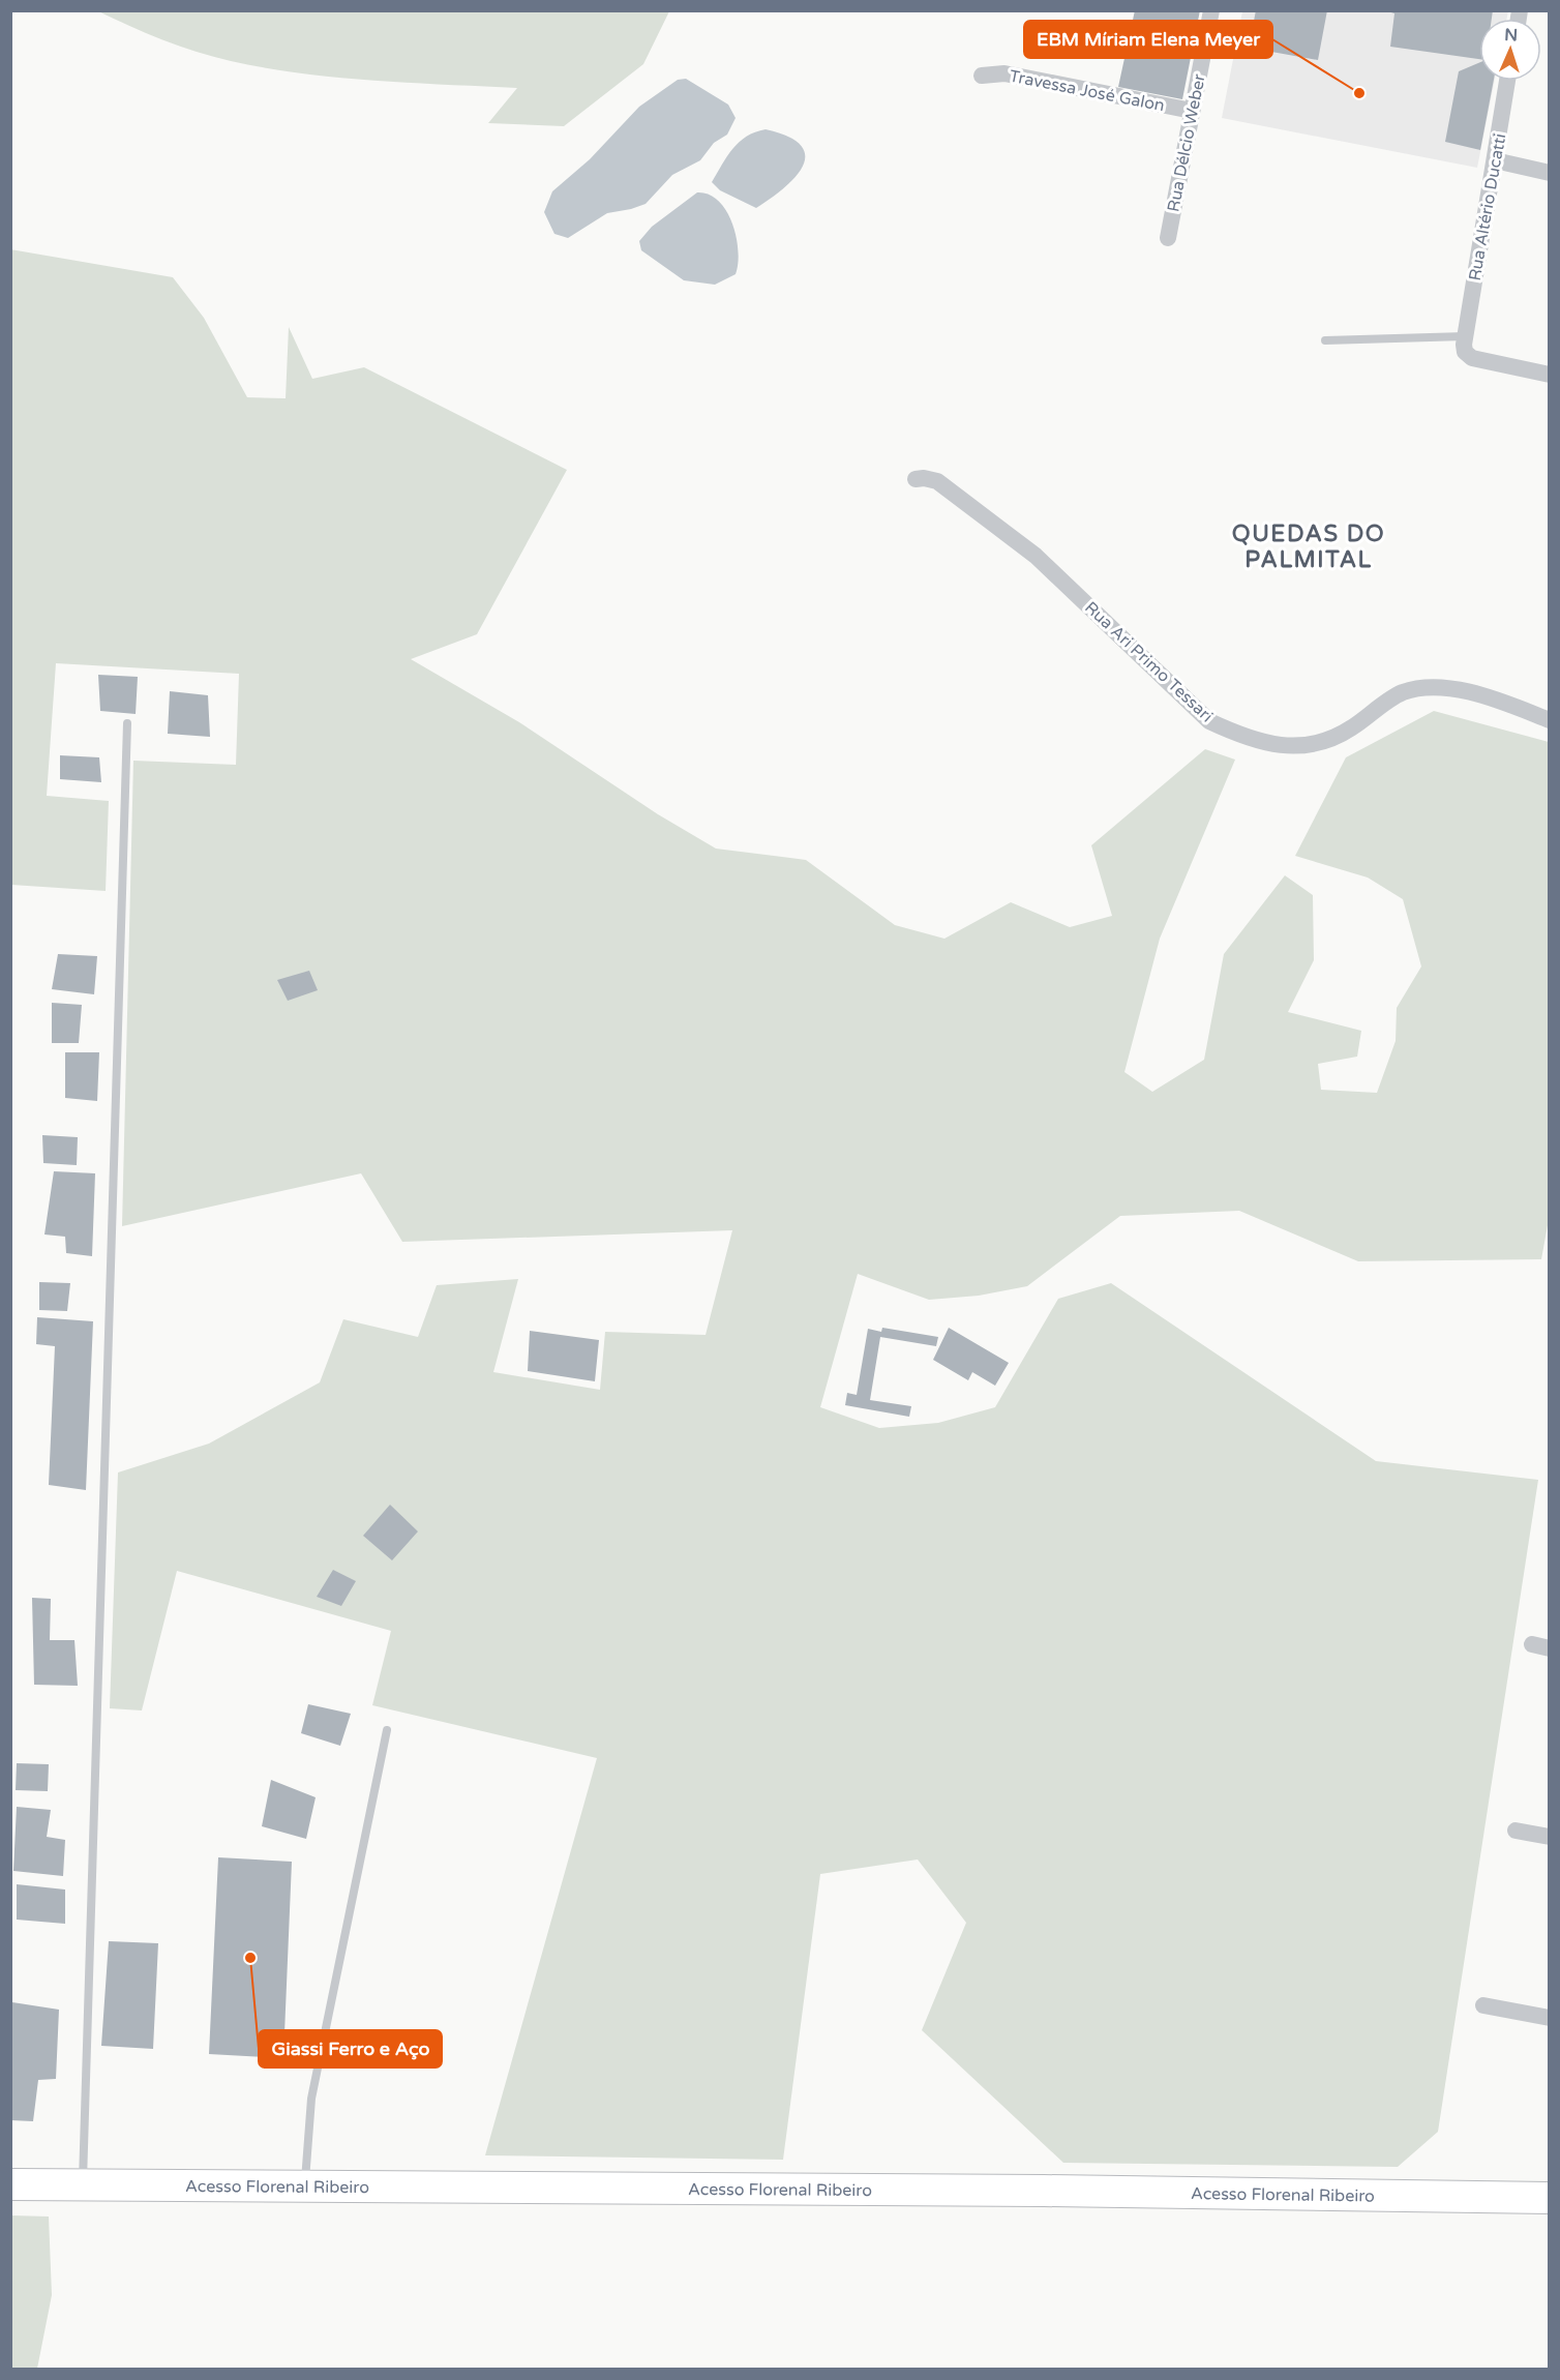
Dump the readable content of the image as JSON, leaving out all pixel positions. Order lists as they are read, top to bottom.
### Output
{
  "streets": {
    "highway": ["Acesso Florenal Ribeiro"],
    "street": [
      "Travessa José Galon",
      "Rua Délcio Weber",
      "Rua Altério Ducatti",
      "Rua Ari Primo Tessari"
    ]
  },
  "crossings": [
    ["Travessa José Galon", "Rua Délcio Weber"]
  ],
  "districts": ["QUEDAS DO PALMITAL"],
  "places": ["EBM Míriam Elena Meyer", "Giassi Ferro e Aço"],
  "north": "top"
}
